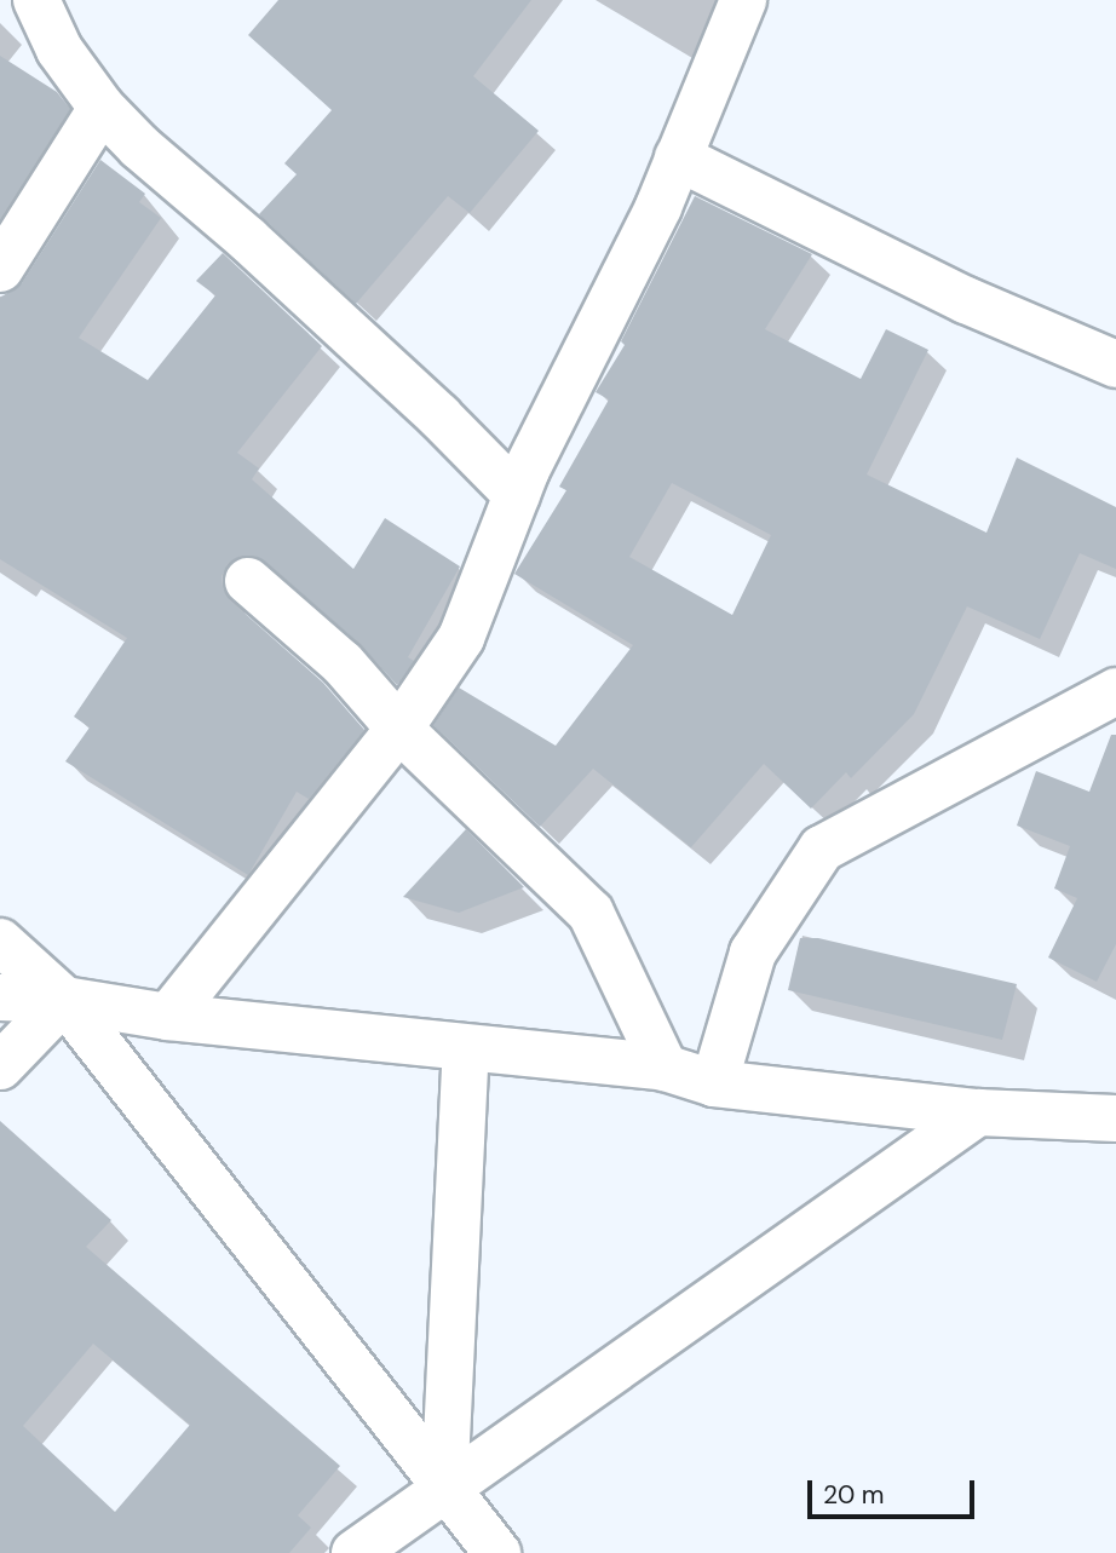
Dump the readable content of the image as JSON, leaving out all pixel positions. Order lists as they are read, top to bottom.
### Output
{
  "scale_bar": "20 m"
}
